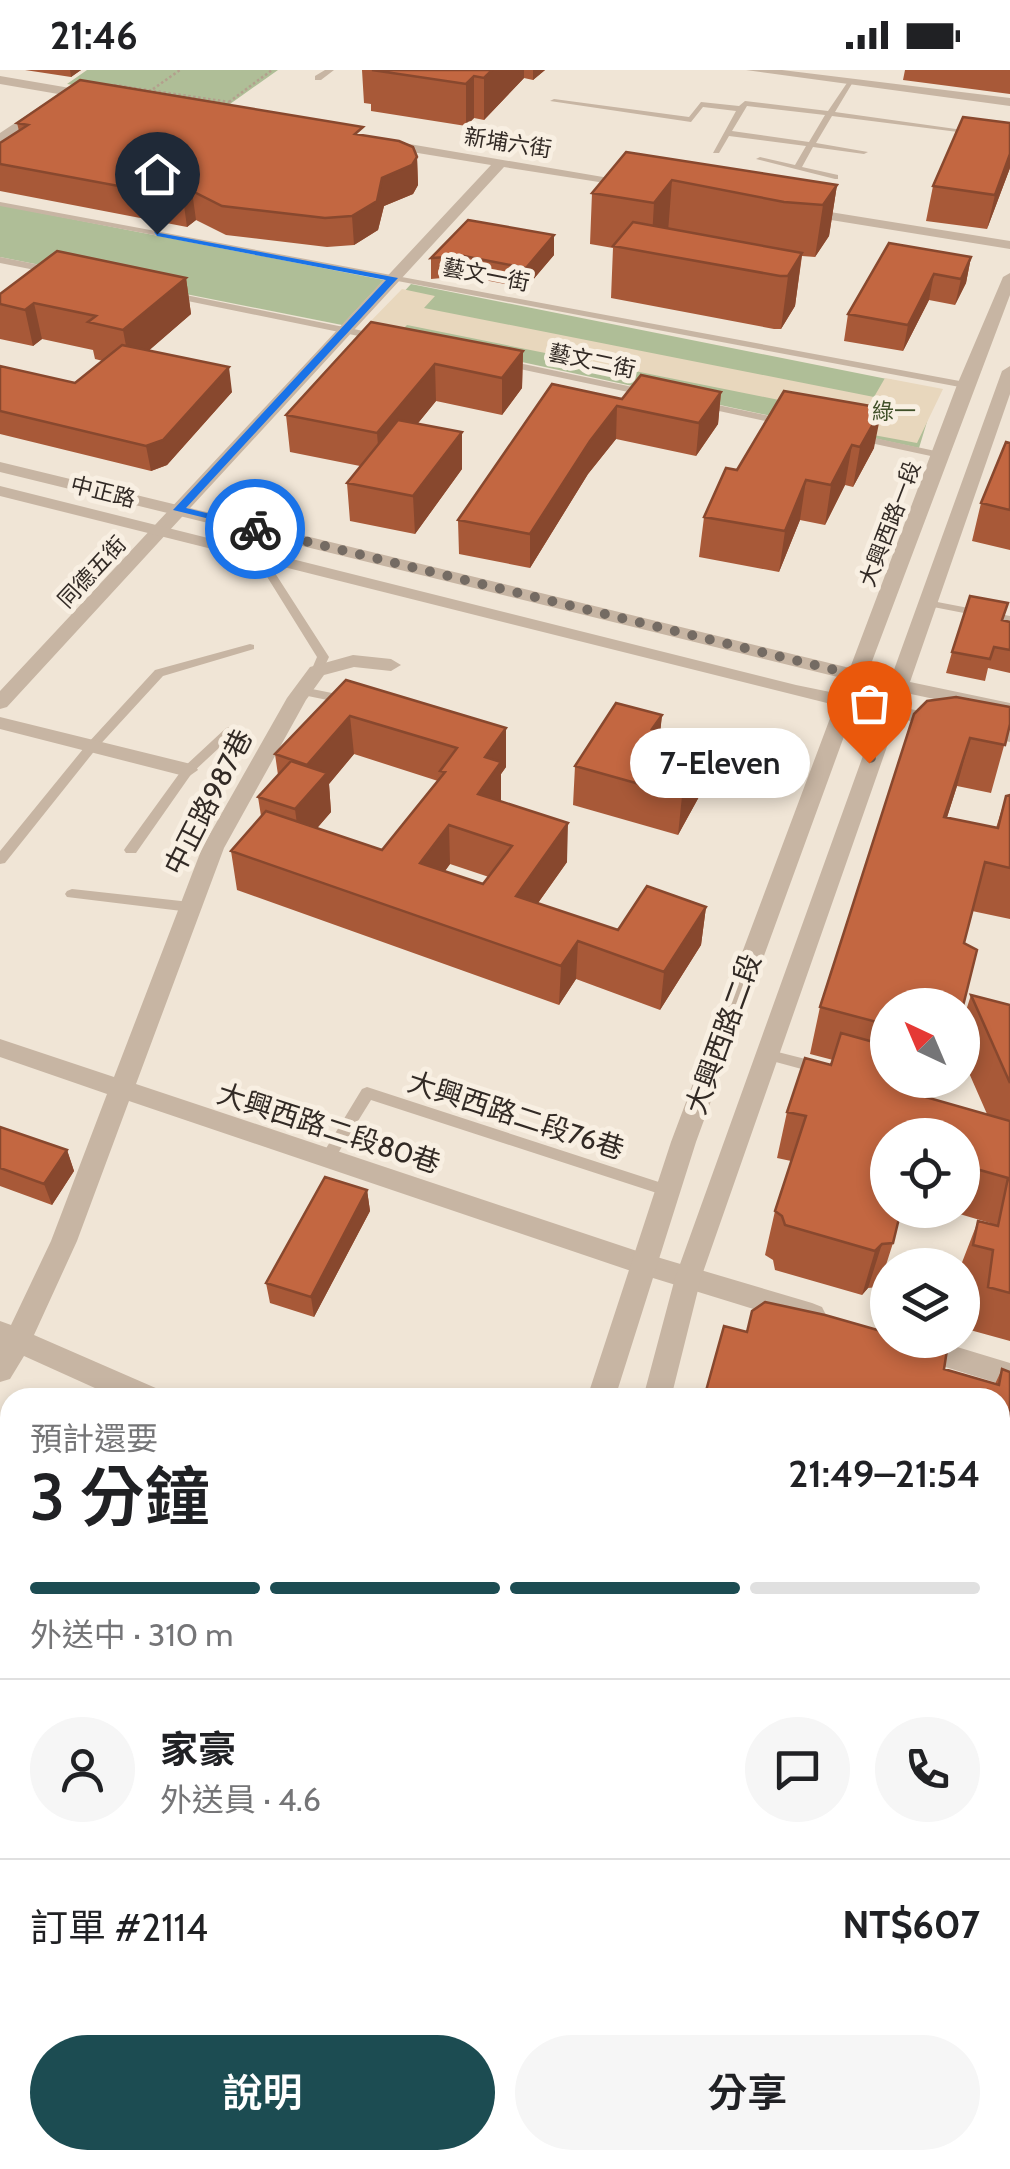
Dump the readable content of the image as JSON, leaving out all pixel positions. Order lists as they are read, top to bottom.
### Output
{
  "streets": {
    "street": [
      "新埔六街",
      "中正路",
      "大興西路一段",
      "同德五街",
      "中正路987巷",
      "大興西路二段",
      "大興西路二段80巷"
    ],
    "lane": ["藝文一街", "藝文二街", "大興西路二段76巷"]
  },
  "crossings": [
    ["新埔六街", "同德五街"],
    ["藝文一街", "大興西路一段"],
    ["藝文一街", "同德五街"],
    ["中正路", "大興西路一段"],
    ["中正路", "同德五街"],
    ["中正路", "大興西路二段"],
    ["大興西路一段", "大興西路二段"],
    ["中正路987巷", "大興西路二段80巷"],
    ["大興西路二段", "大興西路二段76巷"],
    ["大興西路二段", "大興西路二段80巷"],
    ["大興西路二段76巷", "大興西路二段80巷"]
  ],
  "parks": ["綠一"],
  "places": ["7-Eleven"],
  "north": "top left",
  "page": {
    "status": "21:46",
    "bubble": "7-Eleven",
    "heading": ["3 分鐘", "預計還要", "21:49–21:54"],
    "panel": [
      "家豪",
      "外送員 · 4.6",
      "訂單 #2114",
      "NT$607"
    ],
    "bar": "外送中 · 310 m",
    "buttons": ["說明", "分享"]
  }
}
